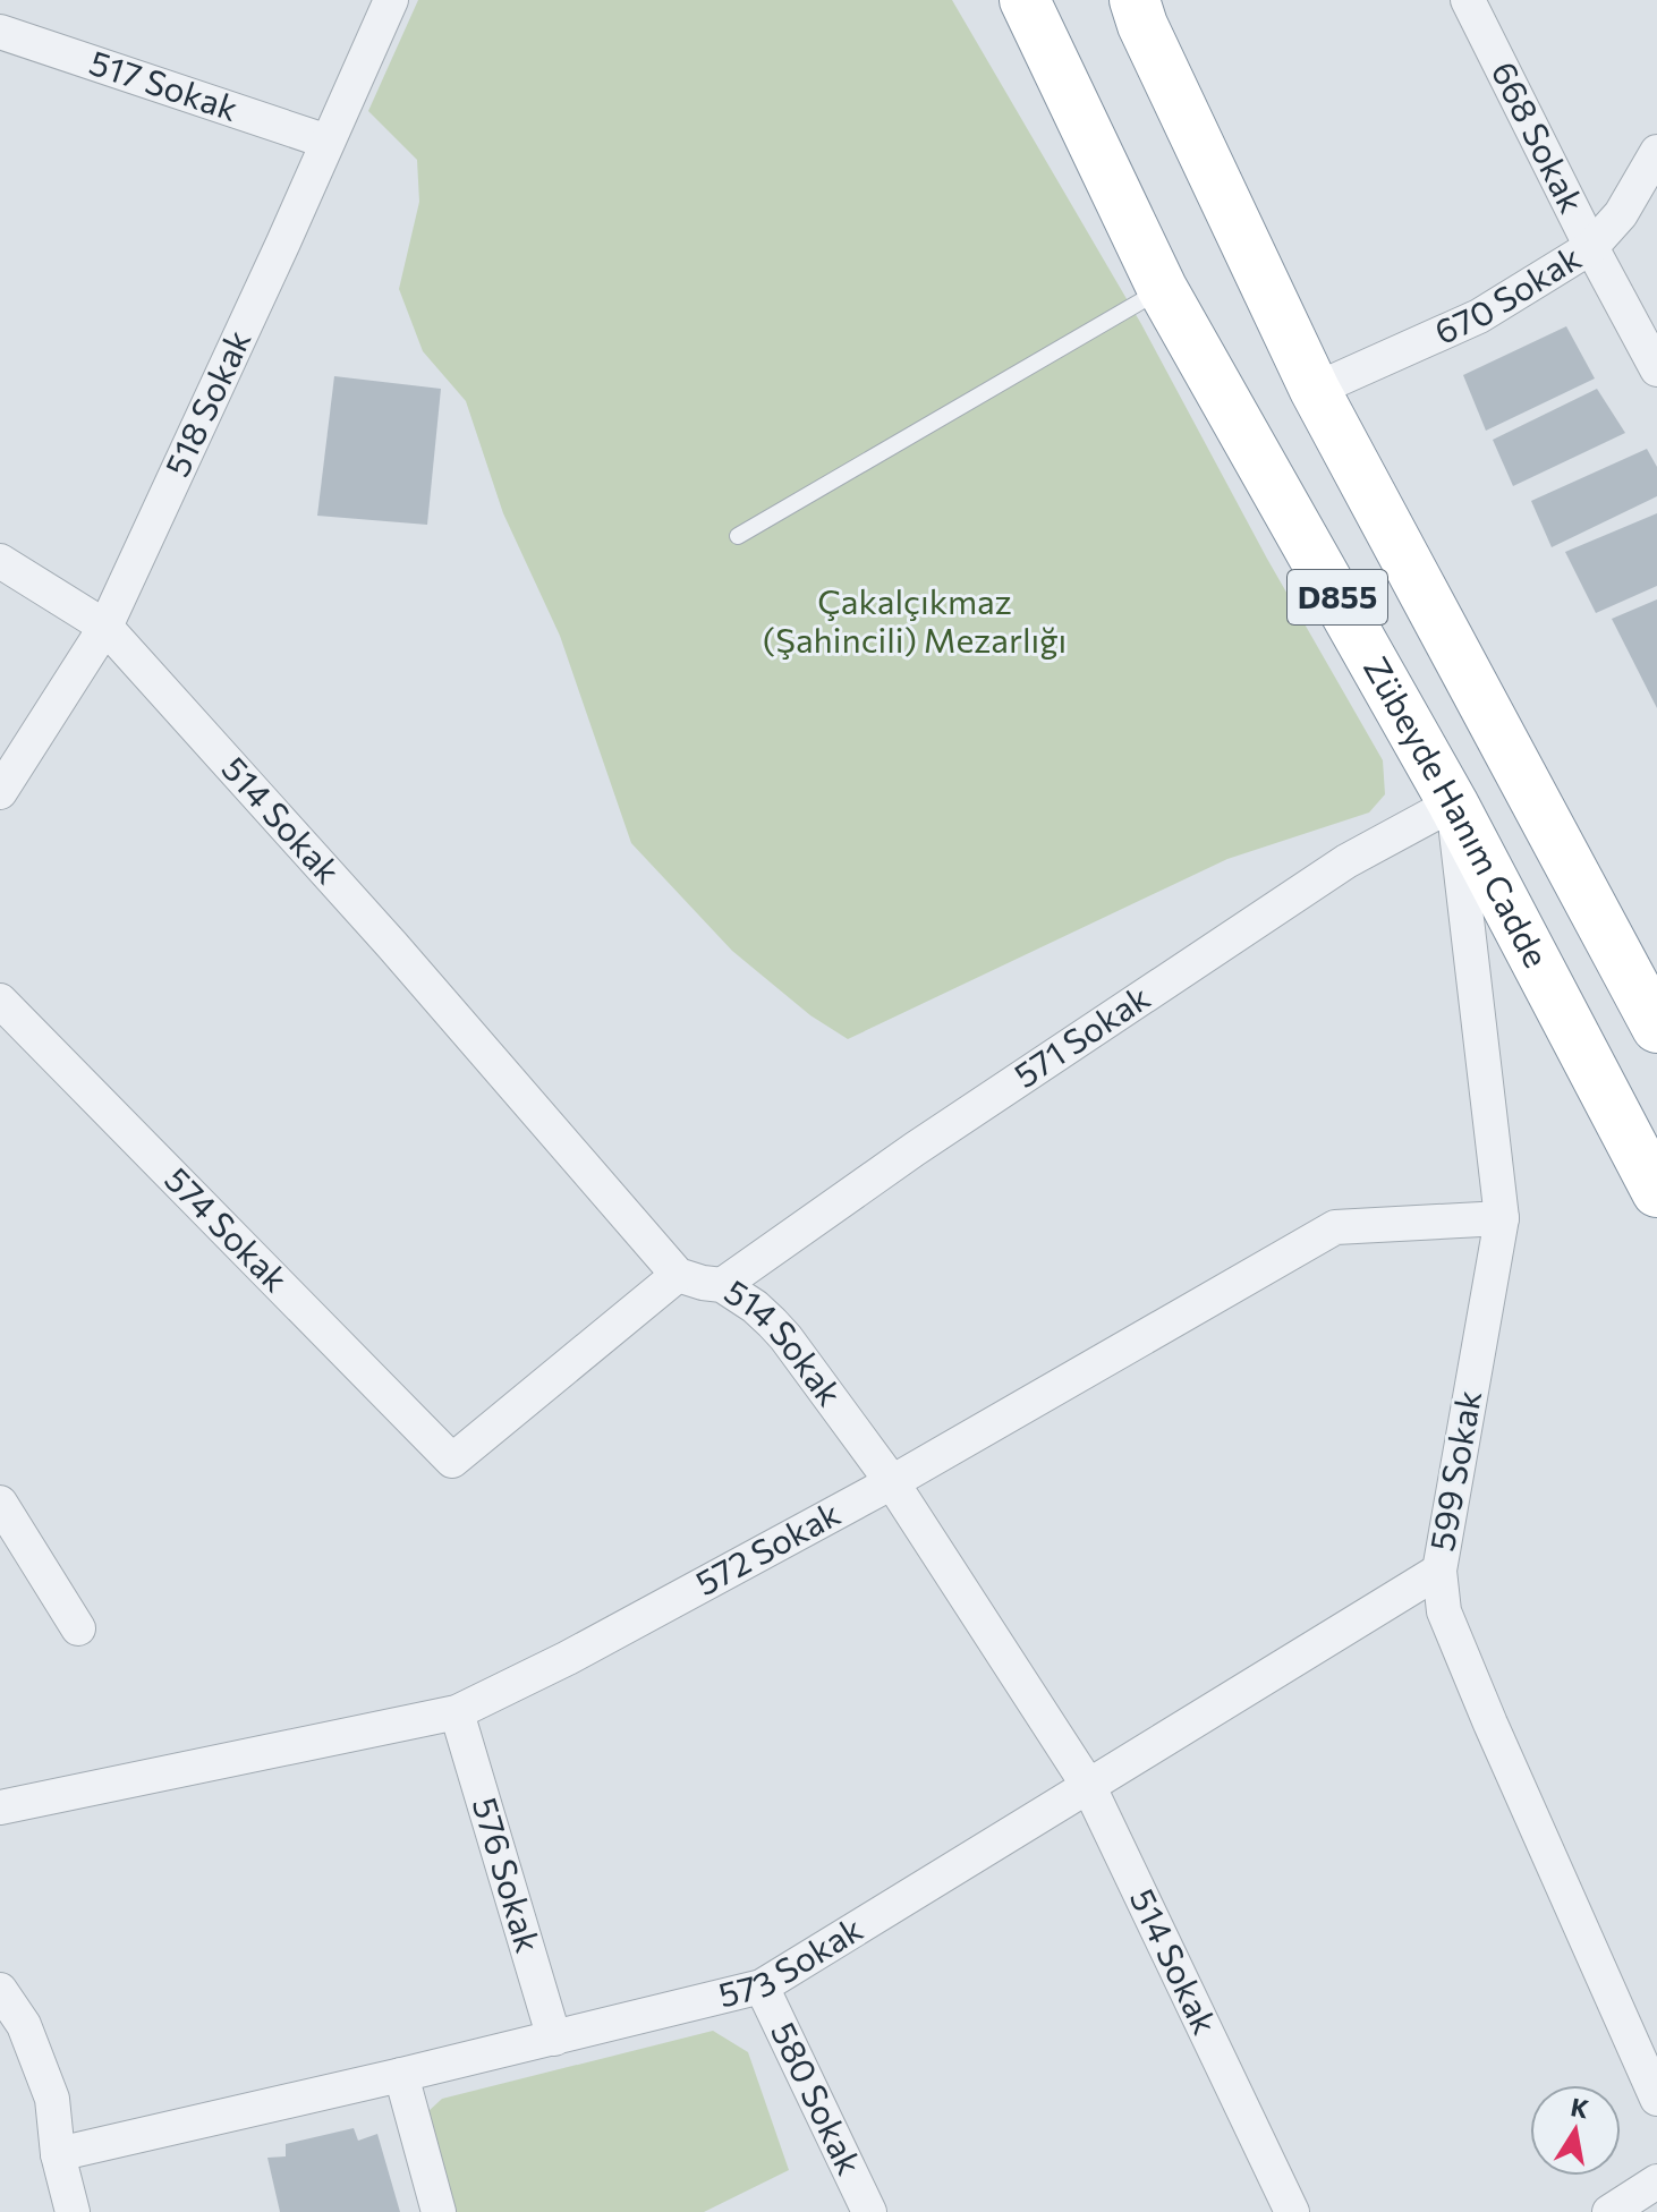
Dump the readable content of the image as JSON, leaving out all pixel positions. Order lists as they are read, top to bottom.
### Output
{
  "streets": {
    "highway": ["D855", "Zübeyde Hanım Cadde"],
    "street": [
      "517 Sokak",
      "668 Sokak",
      "670 Sokak",
      "518 Sokak",
      "514 Sokak",
      "571 Sokak",
      "574 Sokak",
      "599 Sokak",
      "572 Sokak",
      "576 Sokak",
      "573 Sokak",
      "580 Sokak"
    ]
  },
  "crossings": [
    ["517 Sokak", "518 Sokak"],
    ["668 Sokak", "670 Sokak"],
    ["670 Sokak", "D855"],
    ["518 Sokak", "514 Sokak"],
    ["Zübeyde Hanım Cadde", "571 Sokak"],
    ["Zübeyde Hanım Cadde", "599 Sokak"],
    ["514 Sokak", "571 Sokak"],
    ["514 Sokak", "574 Sokak"],
    ["514 Sokak", "572 Sokak"],
    ["514 Sokak", "573 Sokak"],
    ["571 Sokak", "599 Sokak"],
    ["599 Sokak", "572 Sokak"],
    ["599 Sokak", "573 Sokak"],
    ["572 Sokak", "576 Sokak"],
    ["576 Sokak", "573 Sokak"],
    ["573 Sokak", "580 Sokak"]
  ],
  "parks": ["Çakalçıkmaz (Şahincili) Mezarlığı"],
  "north": "top"
}
